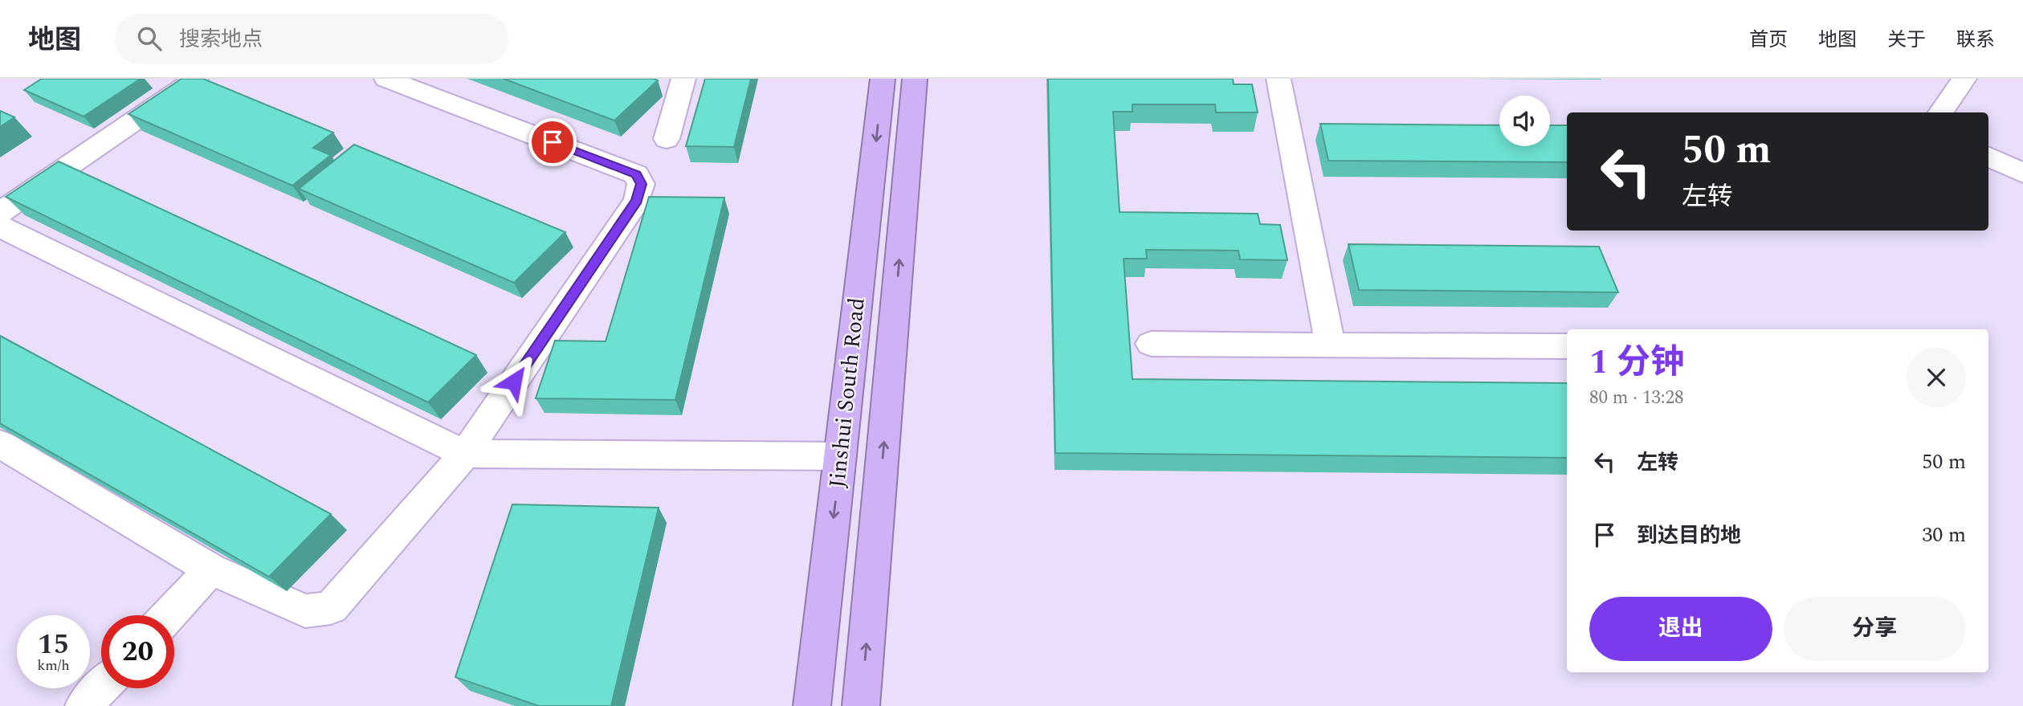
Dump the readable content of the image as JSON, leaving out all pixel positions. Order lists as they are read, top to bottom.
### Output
{
  "streets": {
    "highway": ["Jinshui South Road"]
  },
  "page": {
    "header": "地图",
    "search": "搜索地点",
    "nav": [
      "首页",
      "地图",
      "关于",
      "联系"
    ],
    "turn": ["50 m", "左转"],
    "heading": ["1 分钟", "80 m · 13:28"],
    "list": [
      {
        "name": "左转",
        "value": "50 m"
      },
      {
        "name": "到达目的地",
        "value": "30 m"
      }
    ],
    "buttons": ["退出", "分享"],
    "speed": "15 km/h",
    "limit": "20"
  }
}
